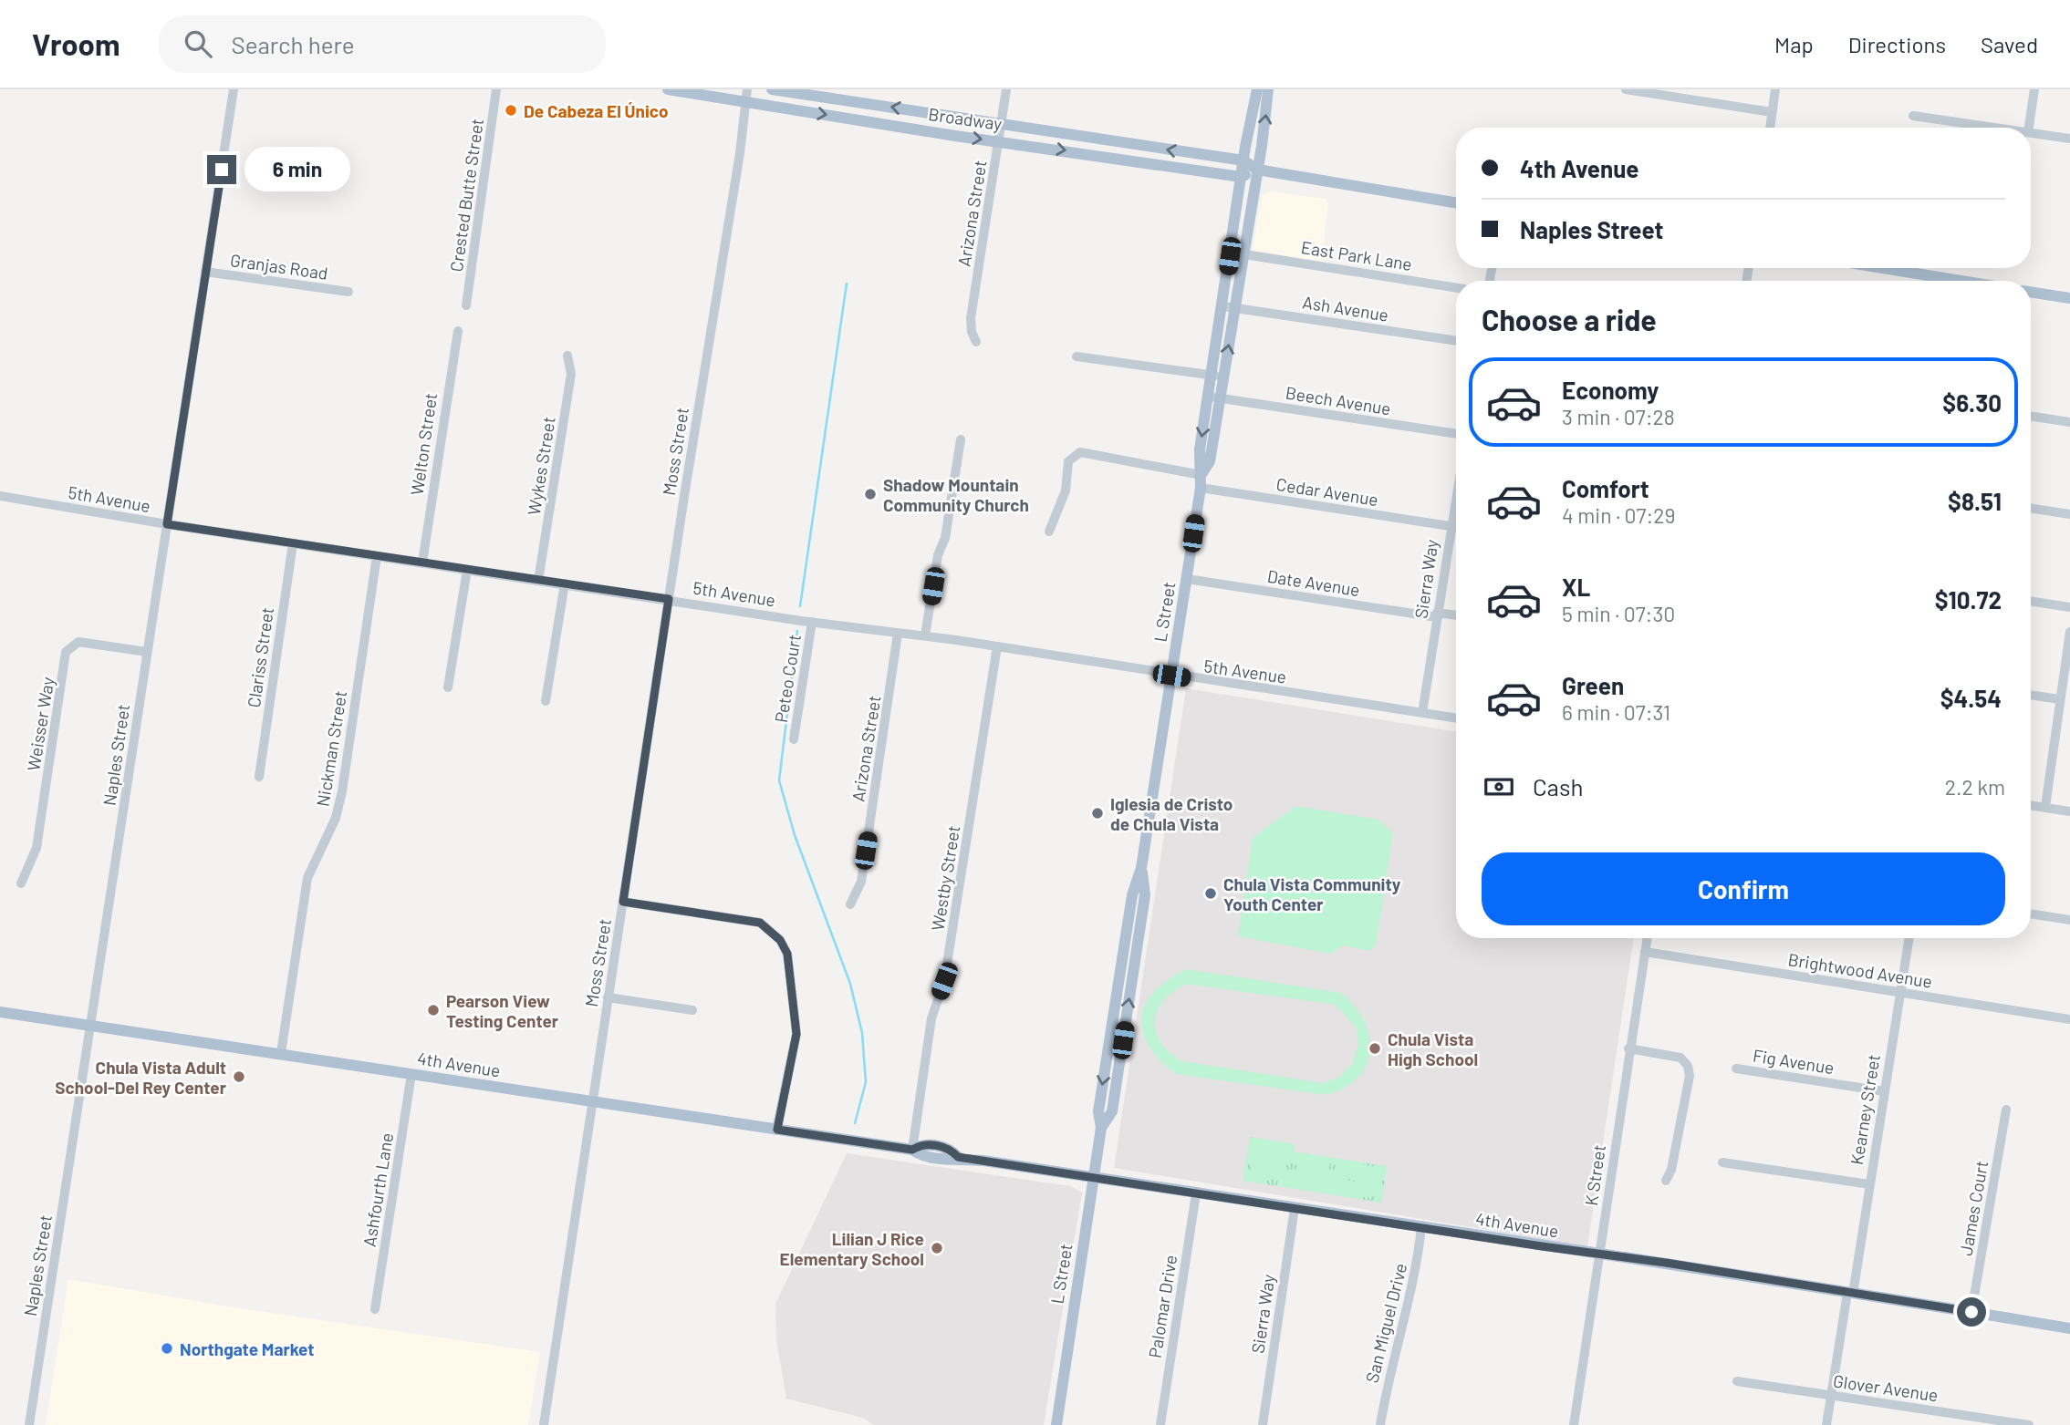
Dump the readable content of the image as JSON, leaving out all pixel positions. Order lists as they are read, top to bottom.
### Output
{
  "streets": {
    "main road": ["Broadway", "L Street", "4th Avenue"],
    "street": [
      "Crested Butte Street",
      "Arizona Street",
      "East Park Lane",
      "Granjas Road",
      "Ash Avenue",
      "Beech Avenue",
      "Welton Street",
      "Moss Street",
      "Wykes Street",
      "Cedar Avenue",
      "5th Avenue",
      "Sierra Way",
      "Date Avenue",
      "Clariss Street",
      "Peteo Court",
      "Weisser Way",
      "Nickman Street",
      "Naples Street",
      "Westby Street",
      "Brightwood Avenue",
      "Fig Avenue",
      "Kearney Street",
      "K Street",
      "Ashfourth Lane",
      "James Court",
      "Palomar Drive",
      "San Miguel Drive",
      "Glover Avenue"
    ]
  },
  "crossings": [
    ["Broadway", "Arizona Street"],
    ["Broadway", "Moss Street"],
    ["Broadway", "L Street"],
    ["Arizona Street", "5th Avenue"],
    ["East Park Lane", "L Street"],
    ["Granjas Road", "Naples Street"],
    ["Ash Avenue", "L Street"],
    ["Beech Avenue", "L Street"],
    ["Welton Street", "5th Avenue"],
    ["Moss Street", "5th Avenue"],
    ["Moss Street", "4th Avenue"],
    ["Wykes Street", "5th Avenue"],
    ["Cedar Avenue", "Sierra Way"],
    ["Cedar Avenue", "L Street"],
    ["5th Avenue", "Sierra Way"],
    ["5th Avenue", "L Street"],
    ["5th Avenue", "Clariss Street"],
    ["5th Avenue", "Peteo Court"],
    ["5th Avenue", "Nickman Street"],
    ["5th Avenue", "Naples Street"],
    ["5th Avenue", "Westby Street"],
    ["Sierra Way", "Date Avenue"],
    ["Sierra Way", "4th Avenue"],
    ["Date Avenue", "L Street"],
    ["L Street", "4th Avenue"],
    ["Weisser Way", "Naples Street"],
    ["Nickman Street", "4th Avenue"],
    ["Naples Street", "4th Avenue"],
    ["Westby Street", "4th Avenue"],
    ["Brightwood Avenue", "Kearney Street"],
    ["Brightwood Avenue", "K Street"],
    ["Fig Avenue", "Kearney Street"],
    ["4th Avenue", "Kearney Street"],
    ["4th Avenue", "K Street"],
    ["4th Avenue", "Ashfourth Lane"],
    ["4th Avenue", "James Court"],
    ["4th Avenue", "Palomar Drive"],
    ["4th Avenue", "San Miguel Drive"],
    ["Kearney Street", "Glover Avenue"]
  ],
  "places": [
    "De Cabeza El Único",
    "Shadow Mountain Community Church",
    "Iglesia de Cristo de Chula Vista",
    "Chula Vista Community Youth Center",
    "Pearson View Testing Center",
    "Chula Vista High School",
    "Chula Vista Adult School-Del Rey Center",
    "Lilian J Rice Elementary School",
    "Northgate Market"
  ],
  "page": {
    "header": "Vroom",
    "search": "Search here",
    "nav": ["Map", "Directions", "Saved"],
    "banner": ["4th Avenue", "Naples Street"],
    "bubble": "6 min",
    "heading": "Choose a ride",
    "list": [
      {
        "name": "Economy",
        "note": "3 min · 07:28",
        "value": "$6.30"
      },
      {
        "name": "Comfort",
        "note": "4 min · 07:29",
        "value": "$8.51"
      },
      {
        "name": "XL",
        "note": "5 min · 07:30",
        "value": "$10.72"
      },
      {
        "name": "Green",
        "note": "6 min · 07:31",
        "value": "$4.54"
      }
    ],
    "pay": ["Cash", "2.2 km"],
    "buttons": "Confirm"
  }
}
